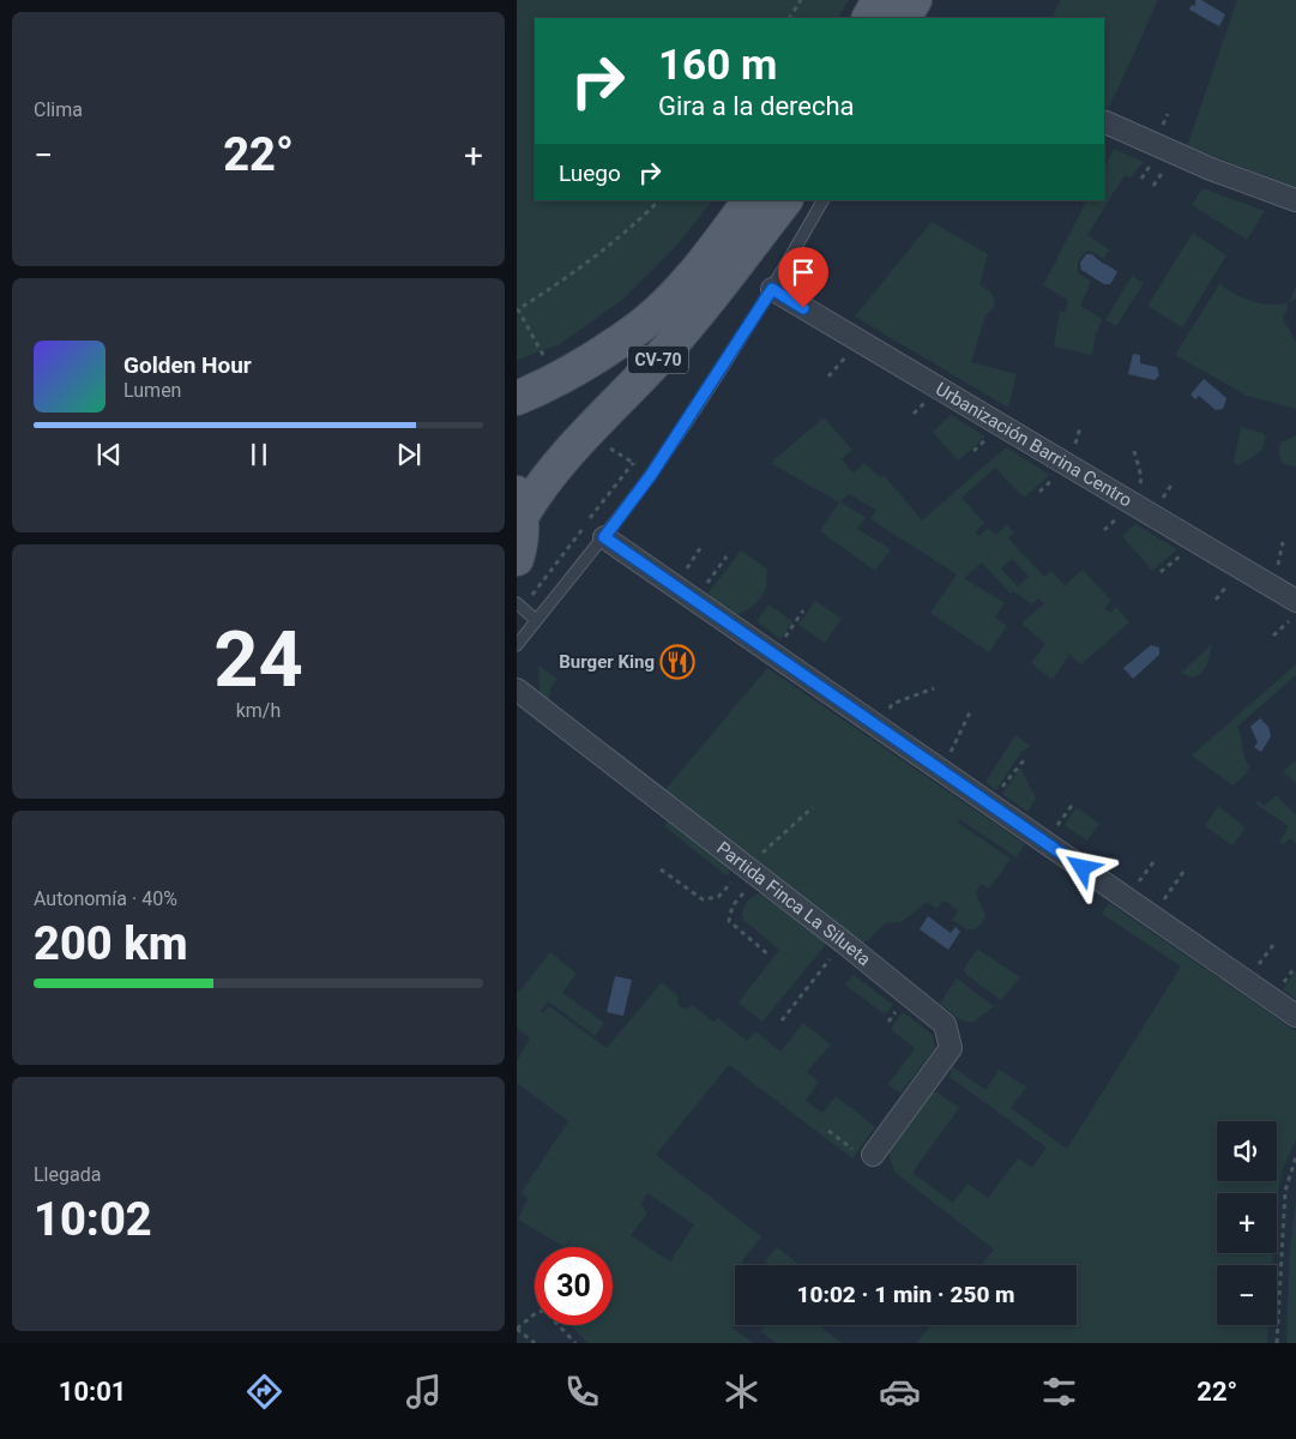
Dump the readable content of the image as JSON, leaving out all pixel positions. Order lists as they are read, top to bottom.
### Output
{
  "streets": {
    "main road": ["CV-70"],
    "street": ["Urbanización Barrina Centro", "Partida Finca La Silueta"]
  },
  "places": {
    "restaurant": ["Burger King"]
  },
  "page": {
    "tile": [
      "Clima",
      ["24", "km/h"],
      ["Autonomía · 40%", "200 km"],
      ["Llegada", "10:02"]
    ],
    "turn": ["160 m", "Gira a la derecha"],
    "heat": ["−", "22°", "+"],
    "then": "Luego",
    "song": ["Golden Hour", "Lumen"],
    "map_buttons": ["+", "−"],
    "limit": "30",
    "trip": "10:02 · 1 min · 250 m",
    "tabs": ["10:01", "22°"]
  }
}
